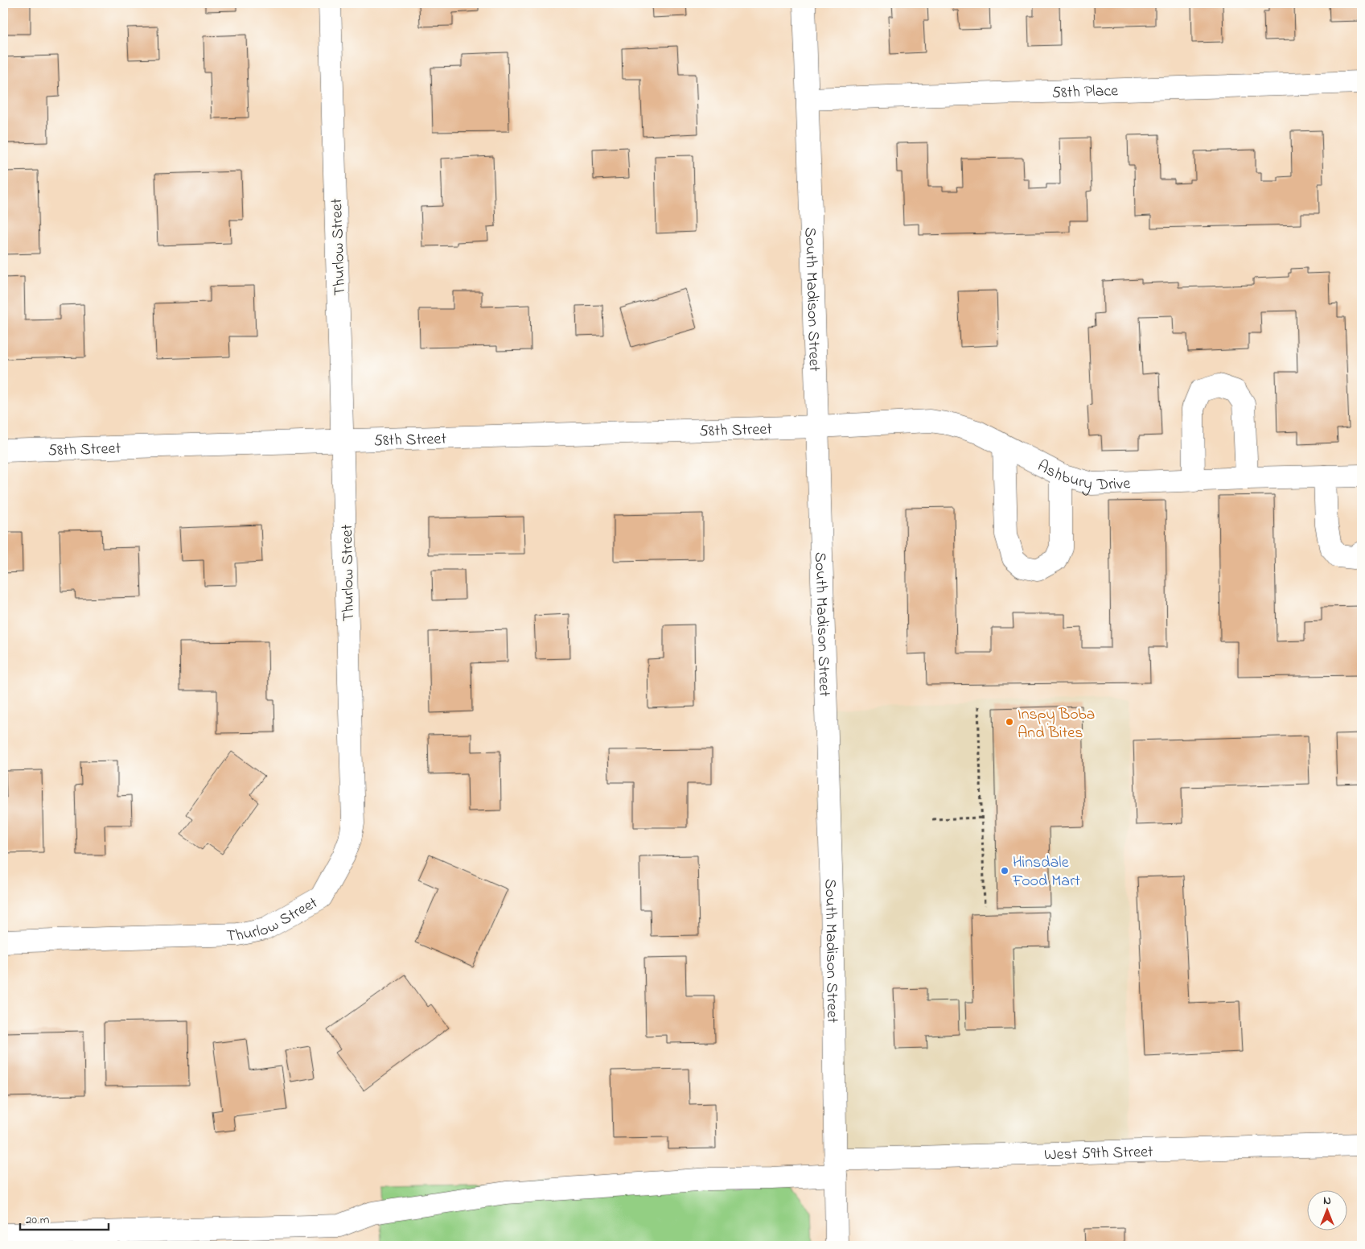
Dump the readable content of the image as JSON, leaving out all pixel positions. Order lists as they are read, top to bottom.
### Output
{
  "streets": {
    "street": [
      "58th Place",
      "Thurlow Street",
      "South Madison Street",
      "58th Street",
      "Ashbury Drive",
      "West 59th Street"
    ]
  },
  "crossings": [
    ["58th Place", "South Madison Street"],
    ["Thurlow Street", "58th Street"],
    ["South Madison Street", "58th Street"],
    ["South Madison Street", "Ashbury Drive"],
    ["South Madison Street", "West 59th Street"],
    ["58th Street", "Ashbury Drive"]
  ],
  "places": ["Inspy Boba And Bites", "Hinsdale Food Mart"],
  "scale_bar": "20 m",
  "north": "top"
}
